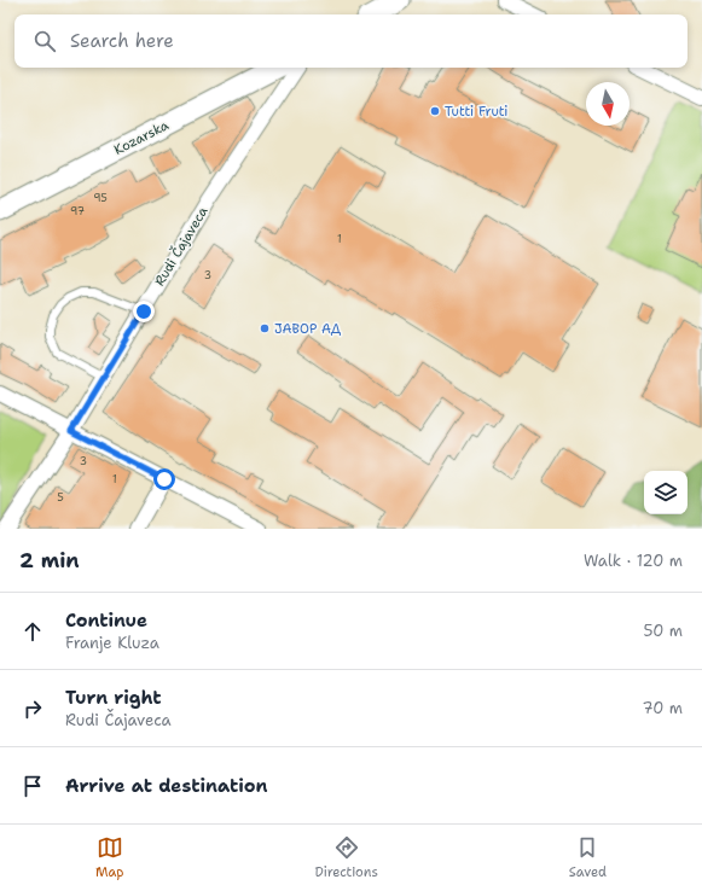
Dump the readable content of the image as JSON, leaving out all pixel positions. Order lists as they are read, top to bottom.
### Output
{
  "streets": {
    "street": ["Kozarska", "Rudi Čajaveca"]
  },
  "places": ["Tutti Fruti", "ЈАВОР АД"],
  "house_numbers": [
    "95",
    "97",
    "1",
    "3",
    "3",
    "1",
    "5"
  ],
  "north": "bottom",
  "page": {
    "search": "Search here",
    "heading": ["2 min", "Walk · 120 m"],
    "list": [
      ["Continue", "Franje Kluza", "50 m"],
      ["Turn right", "Rudi Čajaveca", "70 m"],
      "Arrive at destination"
    ],
    "nav": ["Map", "Directions", "Saved"]
  }
}
